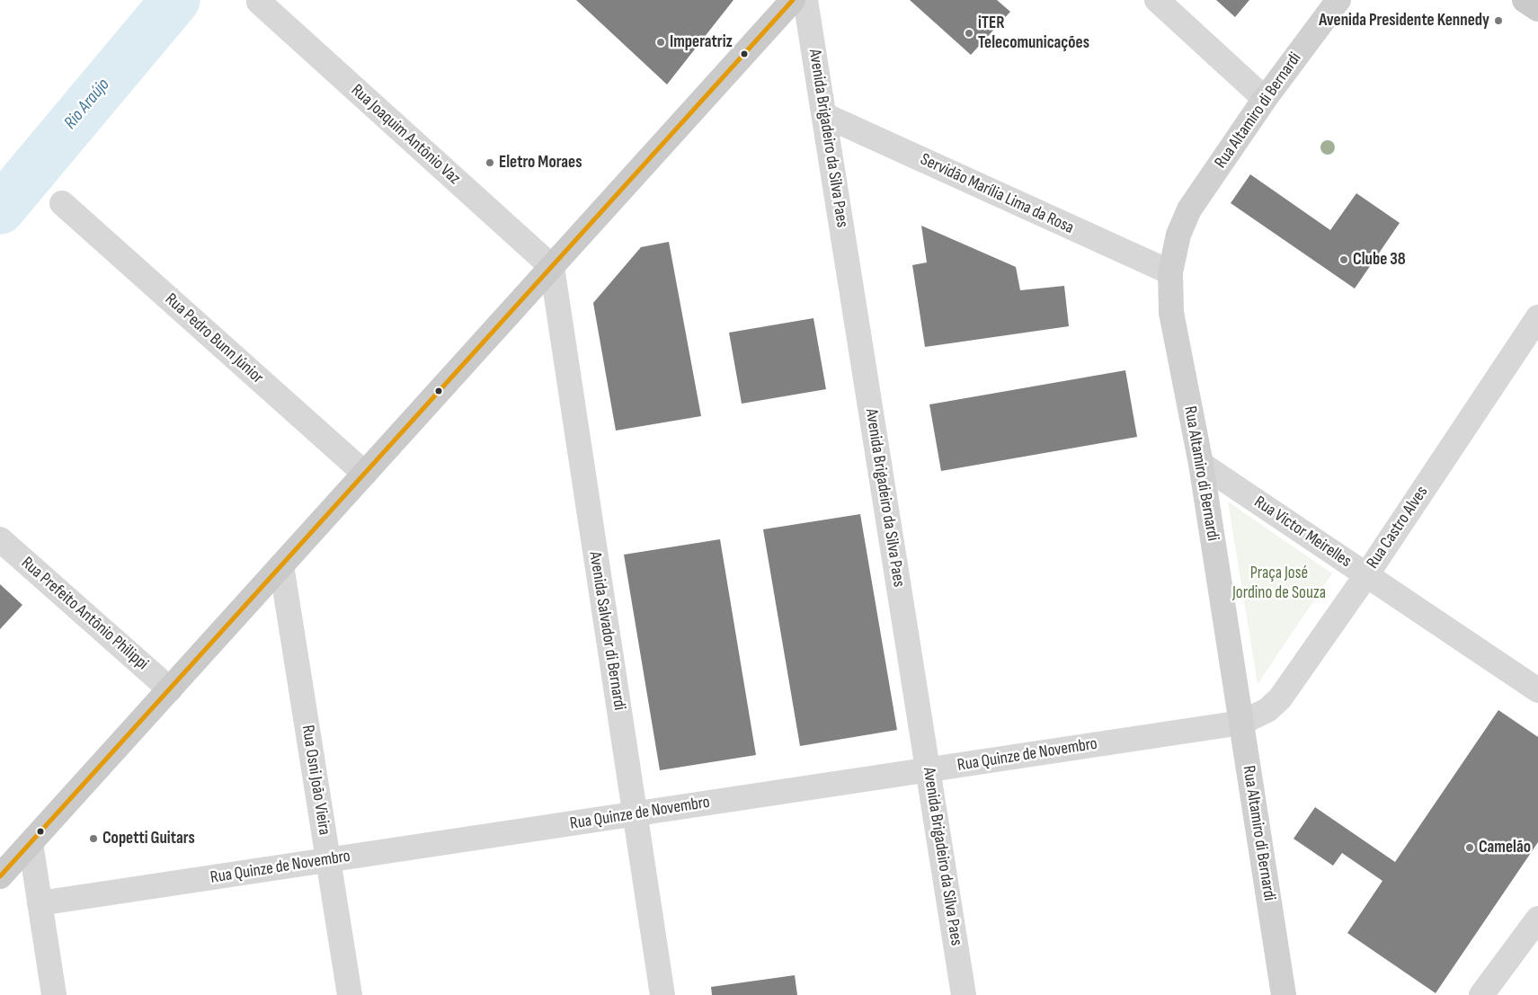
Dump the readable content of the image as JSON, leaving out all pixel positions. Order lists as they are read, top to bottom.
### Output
{
  "streets": {
    "main road": ["Rua Altamiro di Bernardi"],
    "street": [
      "Rua Joaquim Antônio Vaz",
      "Avenida Brigadeiro da Silva Paes",
      "Servidão Marília Lima da Rosa",
      "Rua Pedro Bunn Júnior",
      "Rua Castro Alves",
      "Rua Victor Meirelles",
      "Rua Prefeito Antônio Philippi",
      "Avenida Salvador di Bernardi",
      "Rua Quinze de Novembro",
      "Rua Osni João Vieira"
    ]
  },
  "crossings": [
    ["Rua Altamiro di Bernardi", "Servidão Marília Lima da Rosa"],
    ["Rua Altamiro di Bernardi", "Rua Castro Alves"],
    ["Rua Altamiro di Bernardi", "Rua Victor Meirelles"],
    ["Rua Altamiro di Bernardi", "Rua Quinze de Novembro"],
    ["Rua Joaquim Antônio Vaz", "Avenida Salvador di Bernardi"],
    ["Avenida Brigadeiro da Silva Paes", "Servidão Marília Lima da Rosa"],
    ["Avenida Brigadeiro da Silva Paes", "Rua Quinze de Novembro"],
    ["Rua Castro Alves", "Rua Victor Meirelles"],
    ["Rua Castro Alves", "Rua Quinze de Novembro"],
    ["Avenida Salvador di Bernardi", "Rua Quinze de Novembro"],
    ["Rua Quinze de Novembro", "Rua Osni João Vieira"]
  ],
  "water": ["Rio Araújo"],
  "parks": ["Praça José Jordino de Souza"],
  "places": [
    "Avenida Presidente Kennedy",
    "iTER Telecomunicações",
    "Imperatriz",
    "Eletro Moraes",
    "Clube 38",
    "Copetti Guitars",
    "Camelão"
  ]
}
